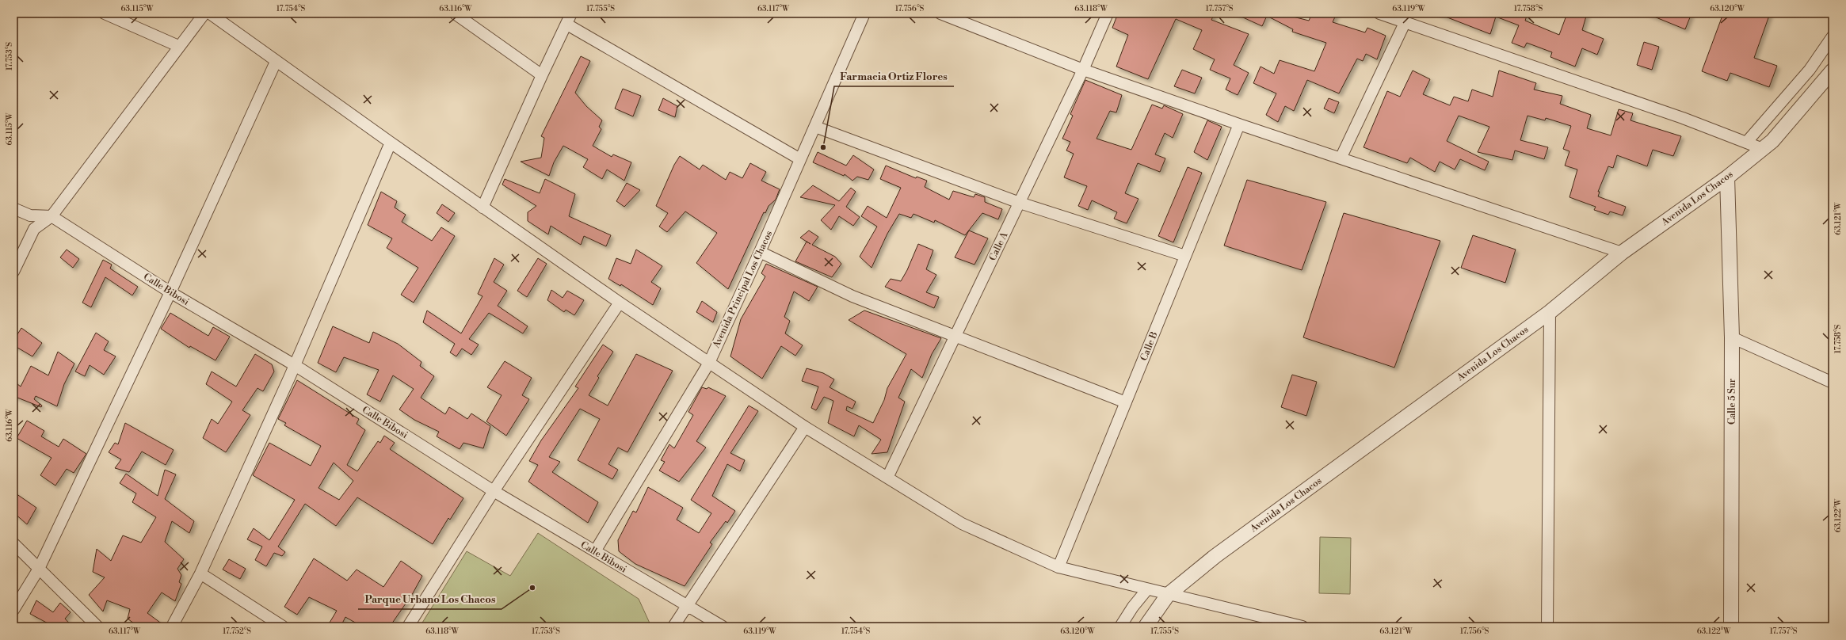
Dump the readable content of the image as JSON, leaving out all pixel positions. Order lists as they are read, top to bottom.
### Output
{
  "streets": {
    "street": [
      "Avenida Los Chacos",
      "Calle A",
      "Calle Bibosi",
      "Avenida Principal Los Chacos",
      "Calle B",
      "Calle 5 Sur"
    ]
  },
  "crossings": [
    ["Avenida Los Chacos", "Calle 5 Sur"],
    ["Calle Bibosi", "Avenida Principal Los Chacos"]
  ],
  "places": ["Farmacia Ortiz Flores", "Parque Urbano Los Chacos"],
  "coordinates": [
    "63.115°W",
    "17.754°S",
    "63.116°W",
    "17.755°S",
    "63.117°W",
    "17.756°S",
    "63.118°W",
    "17.757°S",
    "63.119°W",
    "17.758°S",
    "63.120°W",
    "17.753°S",
    "63.121°W",
    "63.122°W",
    "17.752°S"
  ]
}
